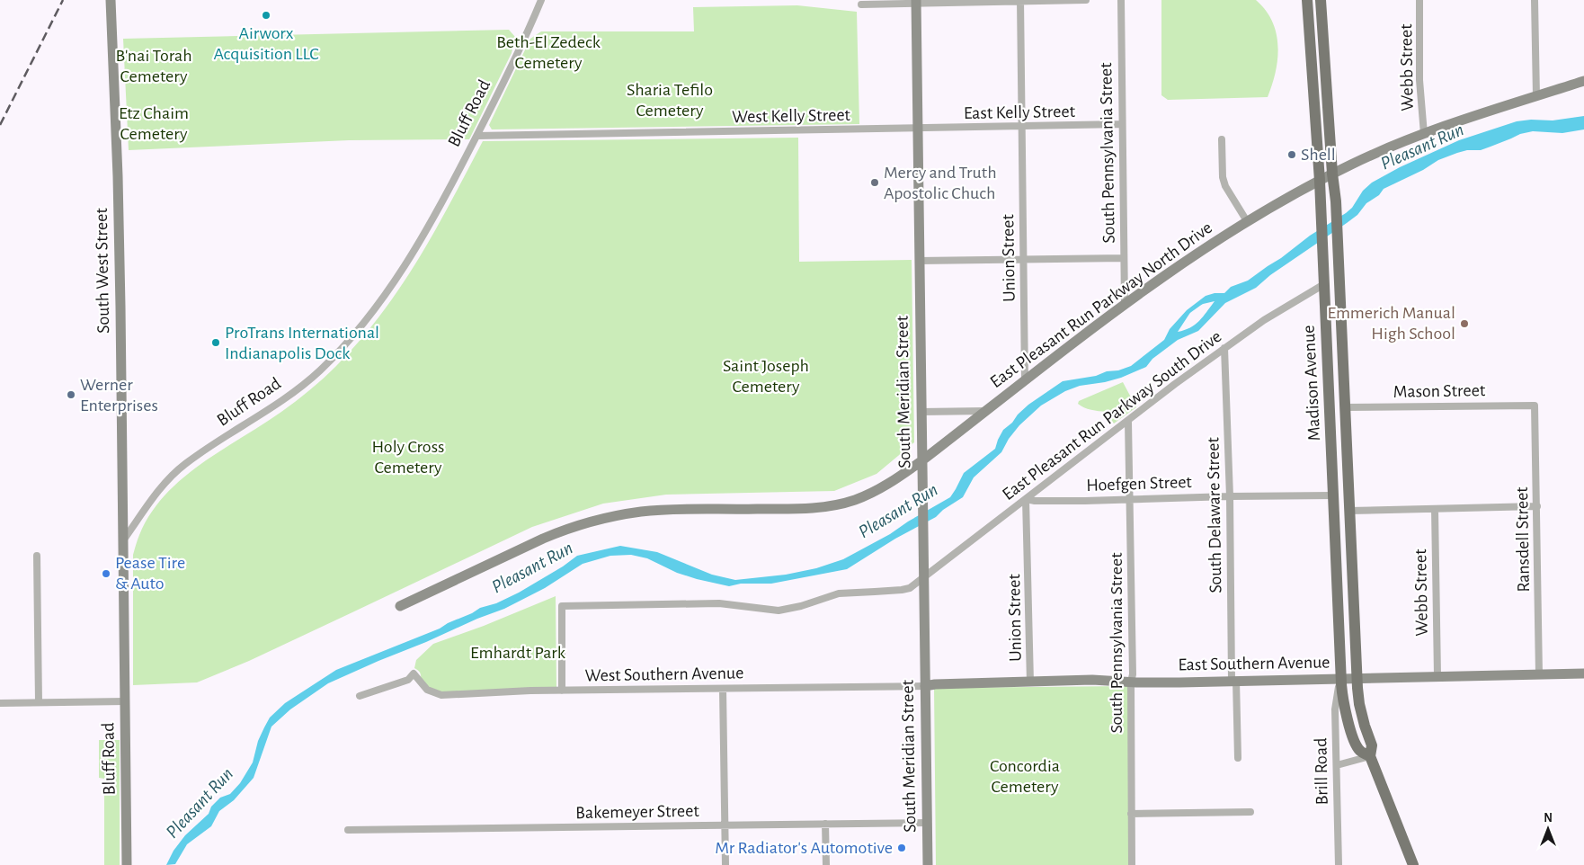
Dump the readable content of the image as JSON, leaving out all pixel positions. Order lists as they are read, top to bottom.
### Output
{
  "streets": {
    "main road": ["Madison Avenue"],
    "street": [
      "Webb Street",
      "East Kelly Street",
      "Bluff Road",
      "West Kelly Street",
      "South Pennsylvania Street",
      "Union Street",
      "South West Street",
      "East Pleasant Run Parkway North Drive",
      "Mason Street",
      "South Meridian Street",
      "East Pleasant Run Parkway South Drive",
      "Hoefgen Street",
      "South Delaware Street",
      "Ransdell Street",
      "East Southern Avenue",
      "West Southern Avenue",
      "Brill Road",
      "Bakemeyer Street"
    ]
  },
  "crossings": [
    ["Webb Street", "East Pleasant Run Parkway North Drive"],
    ["Webb Street", "East Southern Avenue"],
    ["East Kelly Street", "West Kelly Street"],
    ["East Kelly Street", "South Pennsylvania Street"],
    ["East Kelly Street", "Union Street"],
    ["East Kelly Street", "South Meridian Street"],
    ["Bluff Road", "West Kelly Street"],
    ["Bluff Road", "South West Street"],
    ["West Kelly Street", "South Meridian Street"],
    ["South Pennsylvania Street", "East Pleasant Run Parkway North Drive"],
    ["South Pennsylvania Street", "East Pleasant Run Parkway South Drive"],
    ["South Pennsylvania Street", "Hoefgen Street"],
    ["South Pennsylvania Street", "East Southern Avenue"],
    ["Union Street", "East Pleasant Run Parkway North Drive"],
    ["Union Street", "East Pleasant Run Parkway South Drive"],
    ["Union Street", "Hoefgen Street"],
    ["Union Street", "East Southern Avenue"],
    ["East Pleasant Run Parkway North Drive", "Madison Avenue"],
    ["East Pleasant Run Parkway North Drive", "South Meridian Street"],
    ["Madison Avenue", "Mason Street"],
    ["Madison Avenue", "East Pleasant Run Parkway South Drive"],
    ["Madison Avenue", "Hoefgen Street"],
    ["Madison Avenue", "East Southern Avenue"],
    ["Madison Avenue", "Brill Road"],
    ["Mason Street", "Ransdell Street"],
    ["South Meridian Street", "East Pleasant Run Parkway South Drive"],
    ["South Meridian Street", "East Southern Avenue"],
    ["South Meridian Street", "West Southern Avenue"],
    ["South Meridian Street", "Bakemeyer Street"],
    ["East Pleasant Run Parkway South Drive", "Hoefgen Street"],
    ["East Pleasant Run Parkway South Drive", "South Delaware Street"],
    ["East Pleasant Run Parkway South Drive", "West Southern Avenue"],
    ["Hoefgen Street", "South Delaware Street"],
    ["South Delaware Street", "East Southern Avenue"],
    ["Ransdell Street", "East Southern Avenue"],
    ["East Southern Avenue", "West Southern Avenue"],
    ["East Southern Avenue", "Brill Road"]
  ],
  "water": ["Pleasant Run"],
  "parks": [
    "Beth-El Zedeck Cemetery",
    "B'nai Torah Cemetery",
    "Sharia Tefilo Cemetery",
    "Etz Chaim Cemetery",
    "Saint Joseph Cemetery",
    "Holy Cross Cemetery",
    "Emhardt Park",
    "Concordia Cemetery"
  ],
  "places": [
    "Airworx Acquisition LLC",
    "Shell",
    "Mercy and Truth Apostolic Chuch",
    "Emmerich Manual High School",
    "ProTrans International Indianapolis Dock",
    "Werner Enterprises",
    "Pease Tire & Auto",
    "Mr Radiator's Automotive"
  ],
  "north": "top"
}
